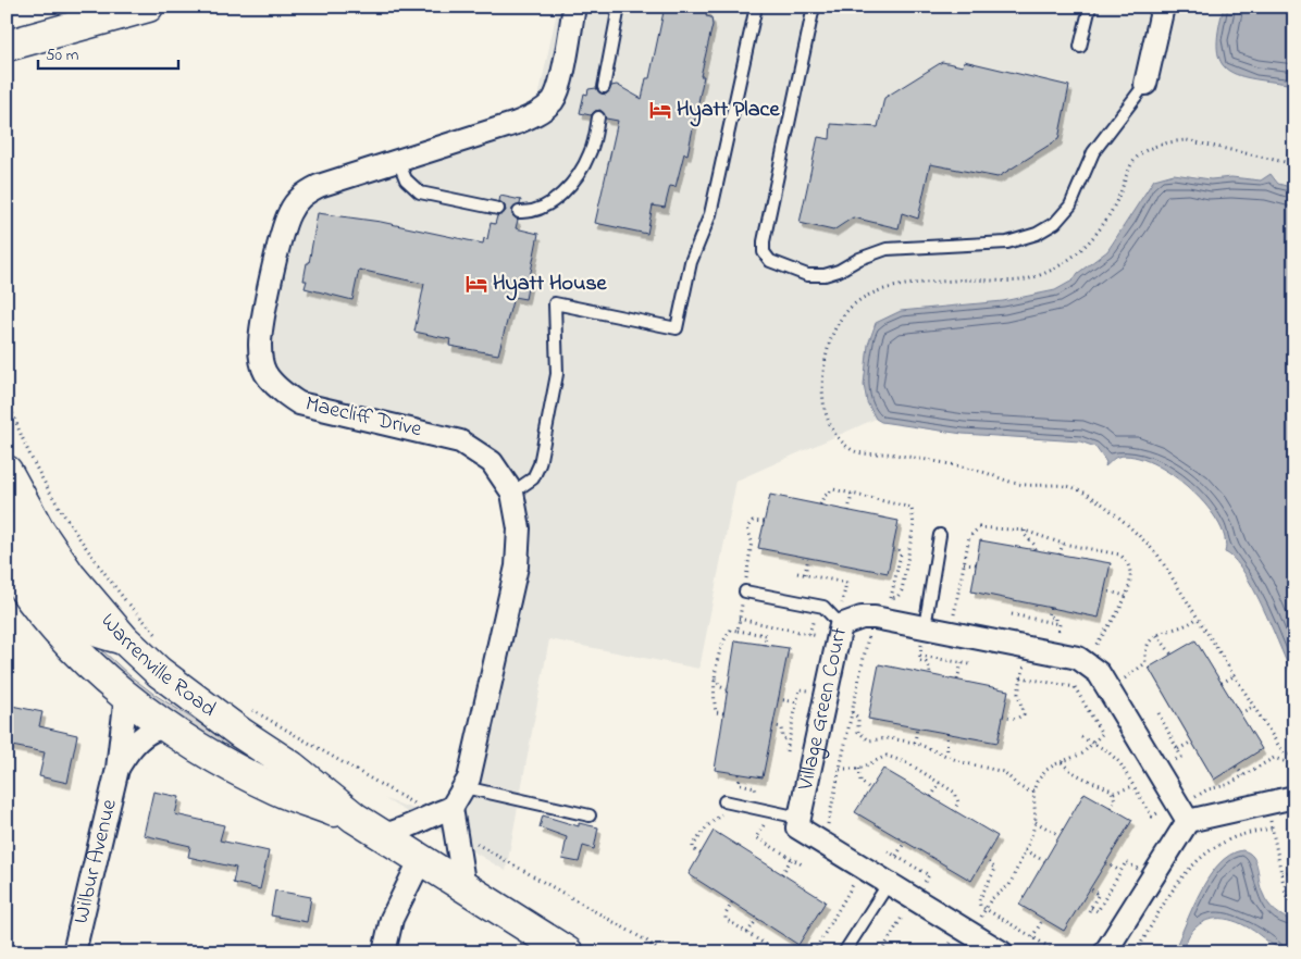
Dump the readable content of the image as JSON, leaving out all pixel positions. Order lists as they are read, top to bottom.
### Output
{
  "streets": {
    "main road": ["Warrenville Road"],
    "street": ["Maecliff Drive", "Village Green Court", "Wilbur Avenue"]
  },
  "crossings": [
    ["Warrenville Road", "Wilbur Avenue"]
  ],
  "places": {
    "hotel": ["Hyatt Place", "Hyatt House"]
  },
  "scale_bar": "50 m"
}
